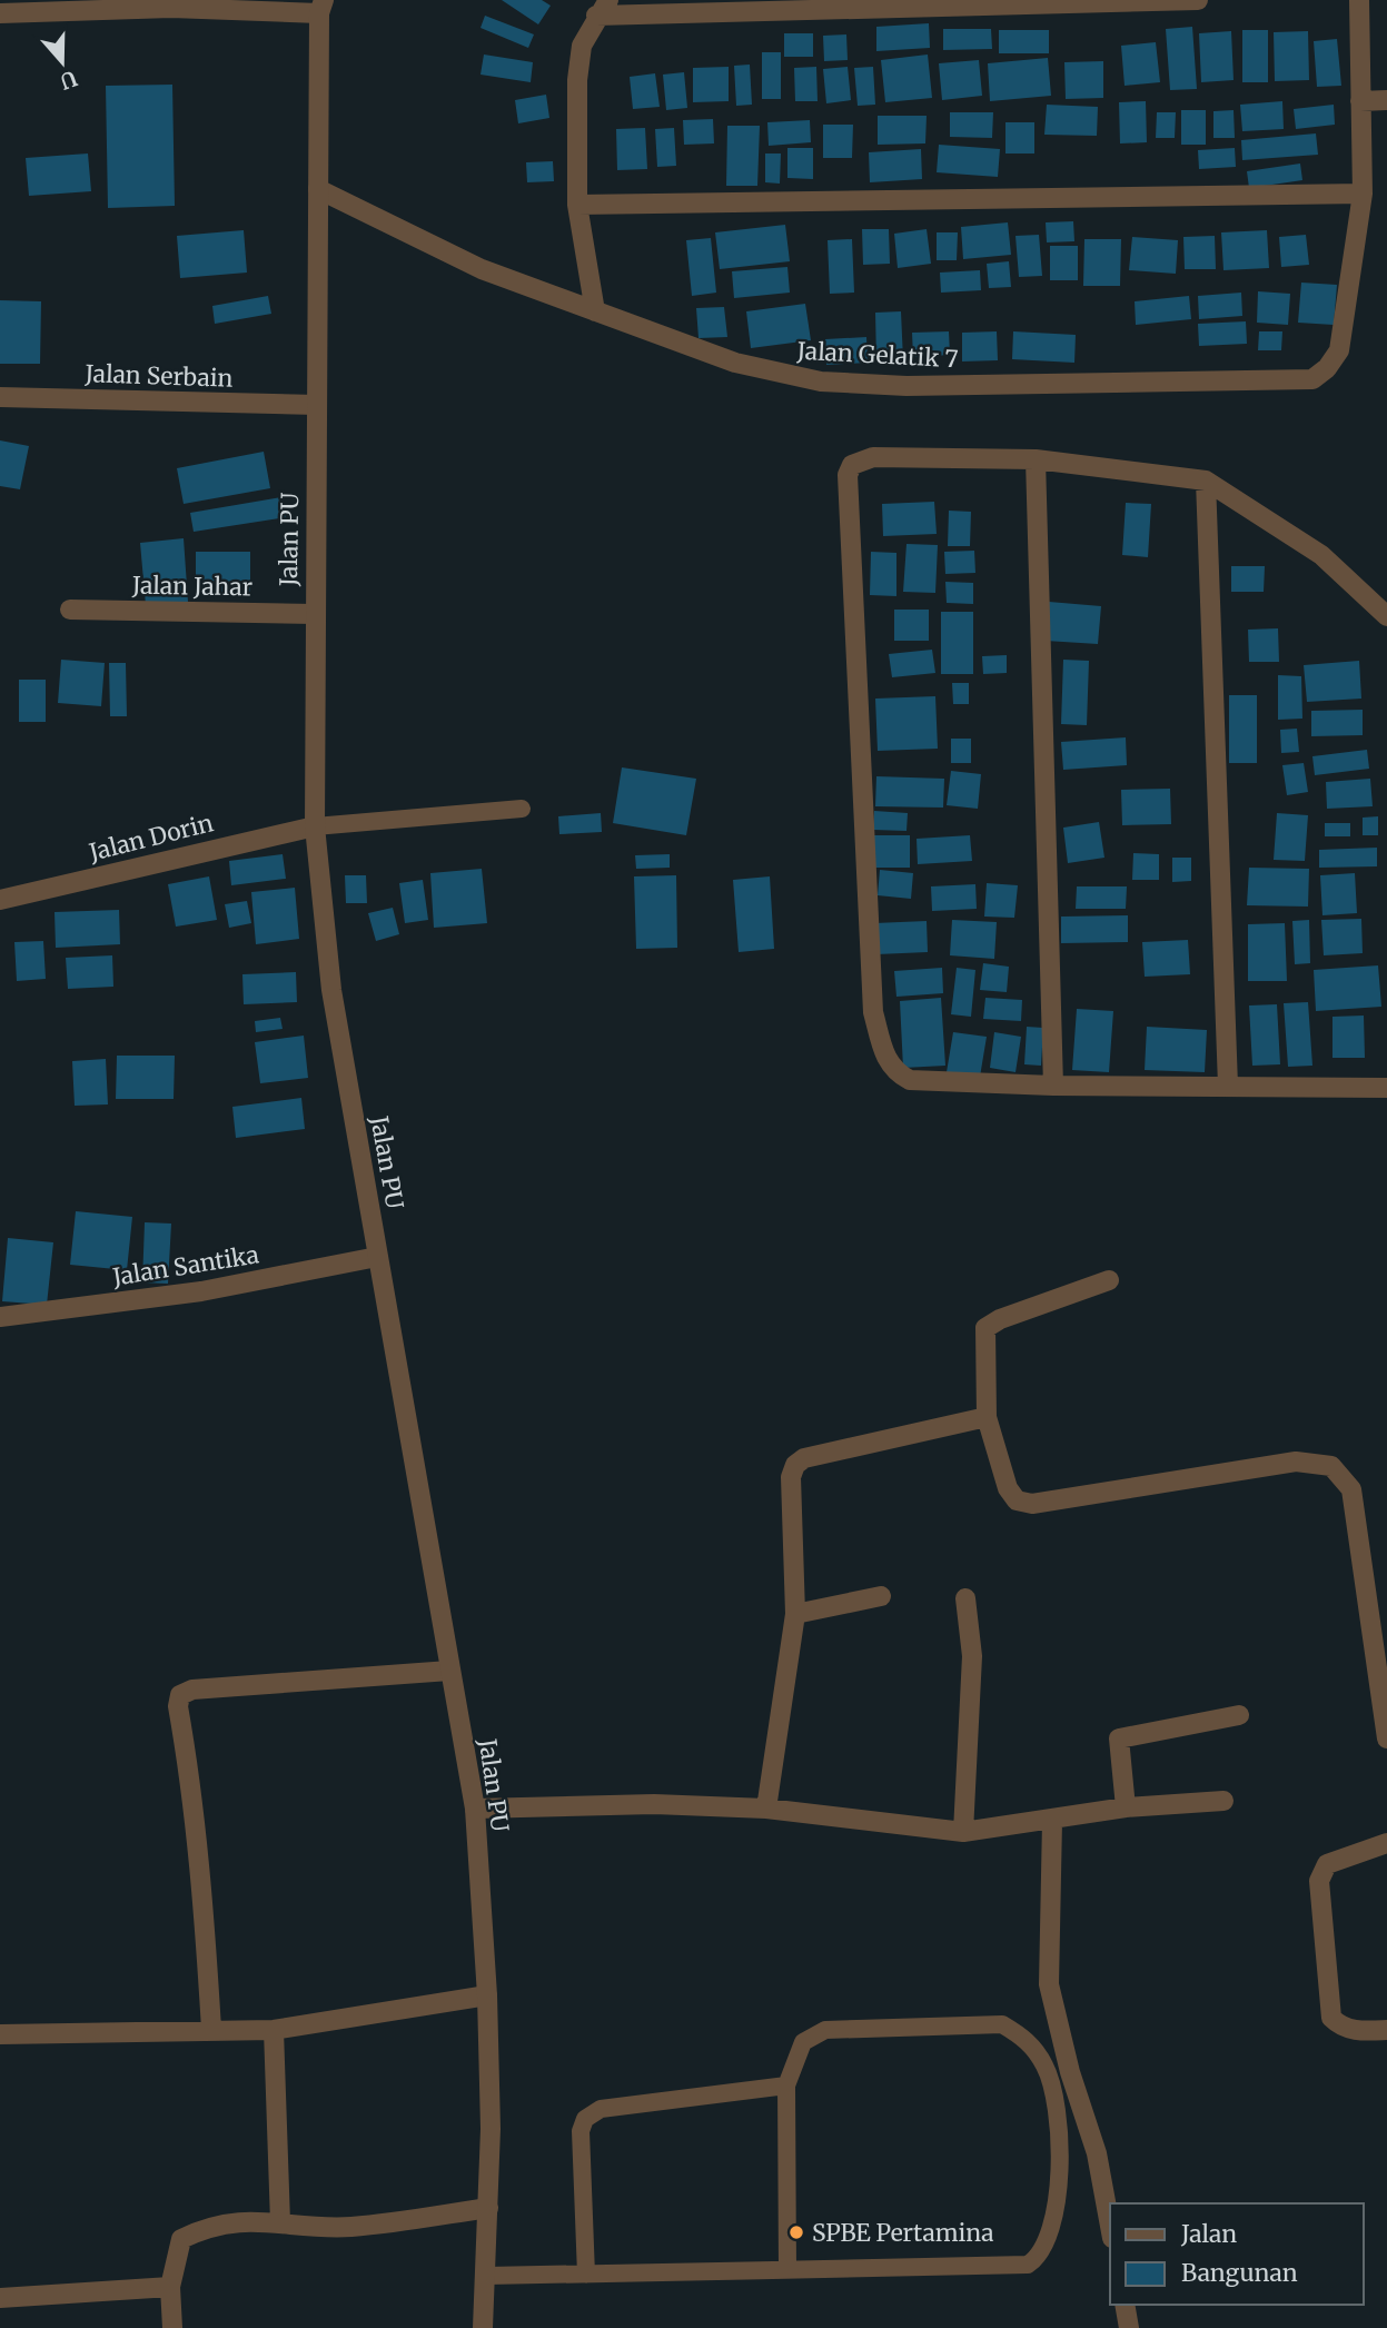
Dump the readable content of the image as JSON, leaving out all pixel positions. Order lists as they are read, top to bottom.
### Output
{
  "streets": {
    "street": [
      "Jalan Gelatik 7",
      "Jalan Serbain",
      "Jalan PU",
      "Jalan Jahar",
      "Jalan Dorin",
      "Jalan Santika"
    ]
  },
  "crossings": [
    ["Jalan Gelatik 7", "Jalan PU"],
    ["Jalan Serbain", "Jalan PU"],
    ["Jalan PU", "Jalan Jahar"],
    ["Jalan PU", "Jalan Dorin"],
    ["Jalan PU", "Jalan Santika"]
  ],
  "places": ["SPBE Pertamina"],
  "legend": ["Jalan", "Bangunan"],
  "north": "bottom"
}
